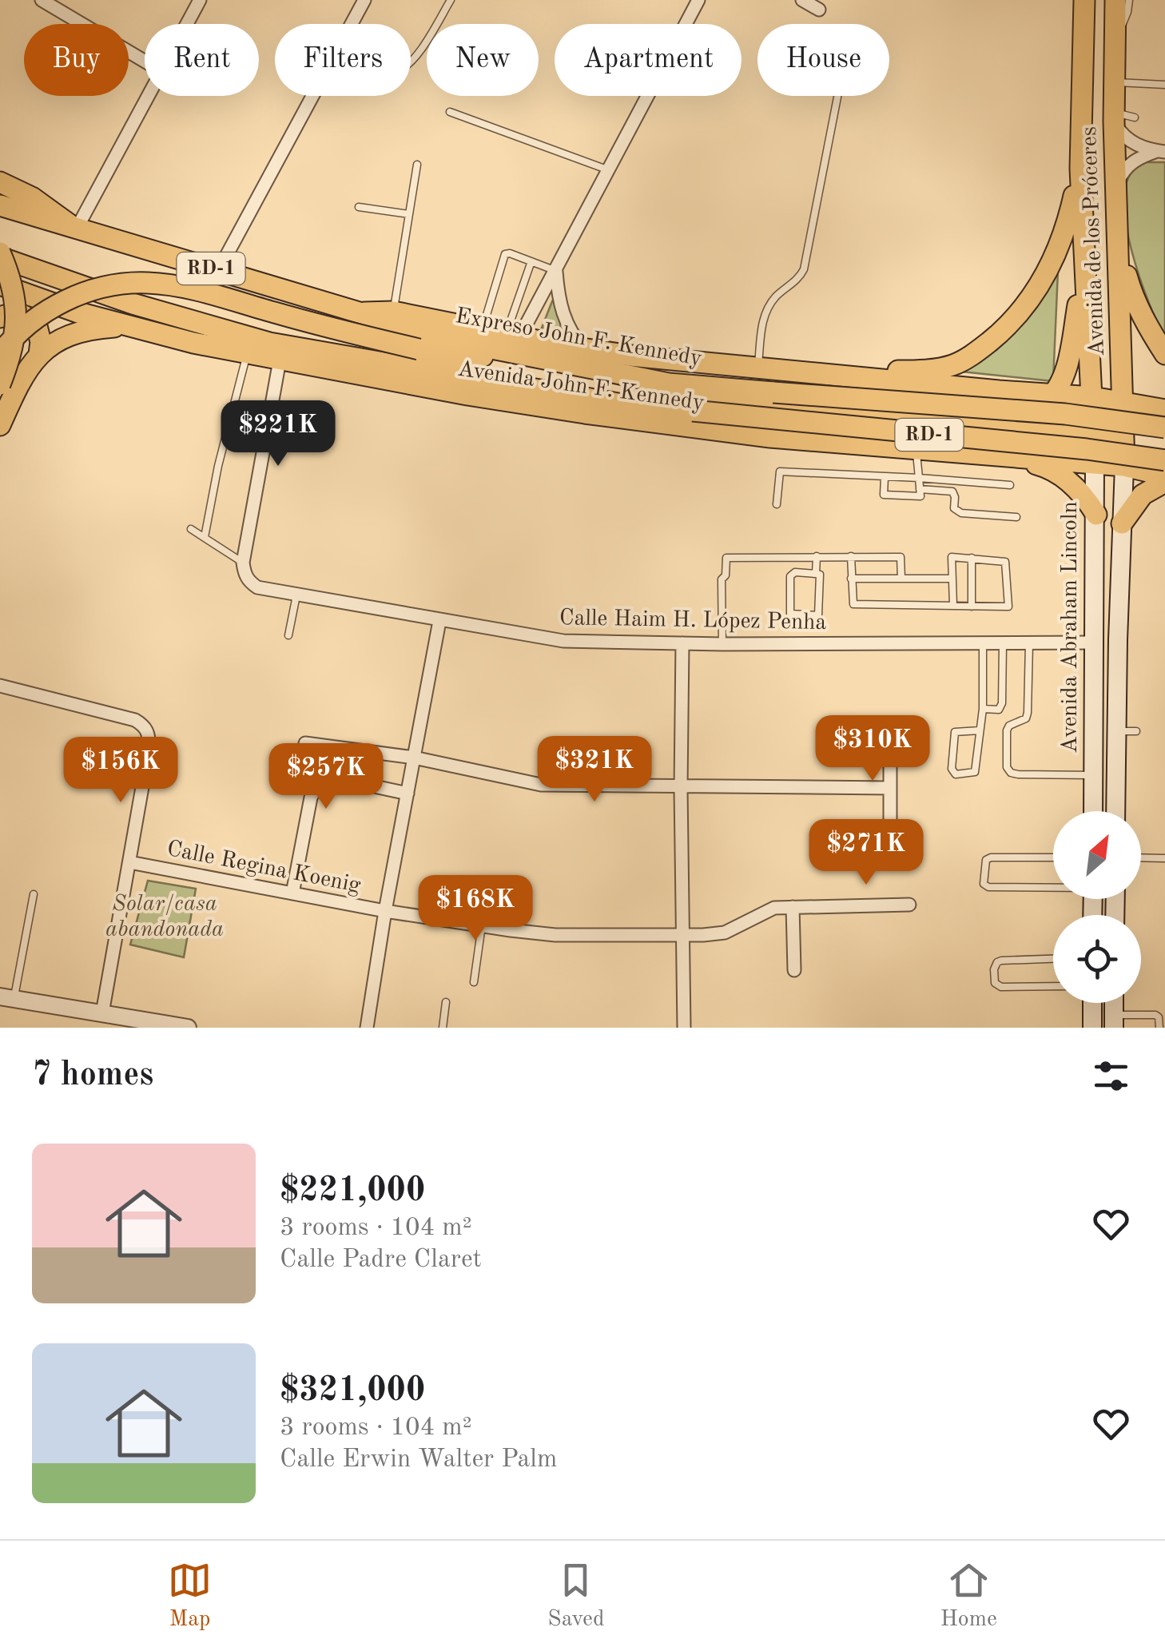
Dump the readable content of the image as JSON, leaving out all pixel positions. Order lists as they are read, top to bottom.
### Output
{
  "streets": {
    "main road": [
      "Avenida de los Próceres",
      "RD-1",
      "Expreso John F. Kennedy",
      "Avenida John F. Kennedy",
      "Avenida Abraham Lincoln"
    ],
    "street": ["Calle Haim H. López Penha", "Calle Regina Koenig"]
  },
  "crossings": [
    ["Avenida de los Próceres", "Avenida John F. Kennedy"],
    ["Avenida de los Próceres", "Avenida Abraham Lincoln"],
    ["RD-1", "Expreso John F. Kennedy"],
    ["RD-1", "Avenida John F. Kennedy"],
    ["Expreso John F. Kennedy", "Avenida John F. Kennedy"],
    ["Avenida John F. Kennedy", "Avenida Abraham Lincoln"],
    ["Calle Haim H. López Penha", "Avenida Abraham Lincoln"]
  ],
  "parks": ["Solar/casa abandonada"],
  "north": "top right",
  "page": {
    "chip": [
      "Buy",
      "Rent",
      "Filters",
      "New",
      "Apartment",
      "House"
    ],
    "price": [
      "$221K",
      "$310K",
      "$321K",
      "$156K",
      "$257K",
      "$271K",
      "$168K"
    ],
    "heading": "7 homes",
    "list": [
      {
        "name": "$221,000",
        "note": "3 rooms · 104 m² · Calle Padre Claret"
      },
      {
        "name": "$321,000",
        "note": "3 rooms · 104 m² · Calle Erwin Walter Palm"
      }
    ],
    "tabs": ["Map", "Saved", "Home"]
  }
}
